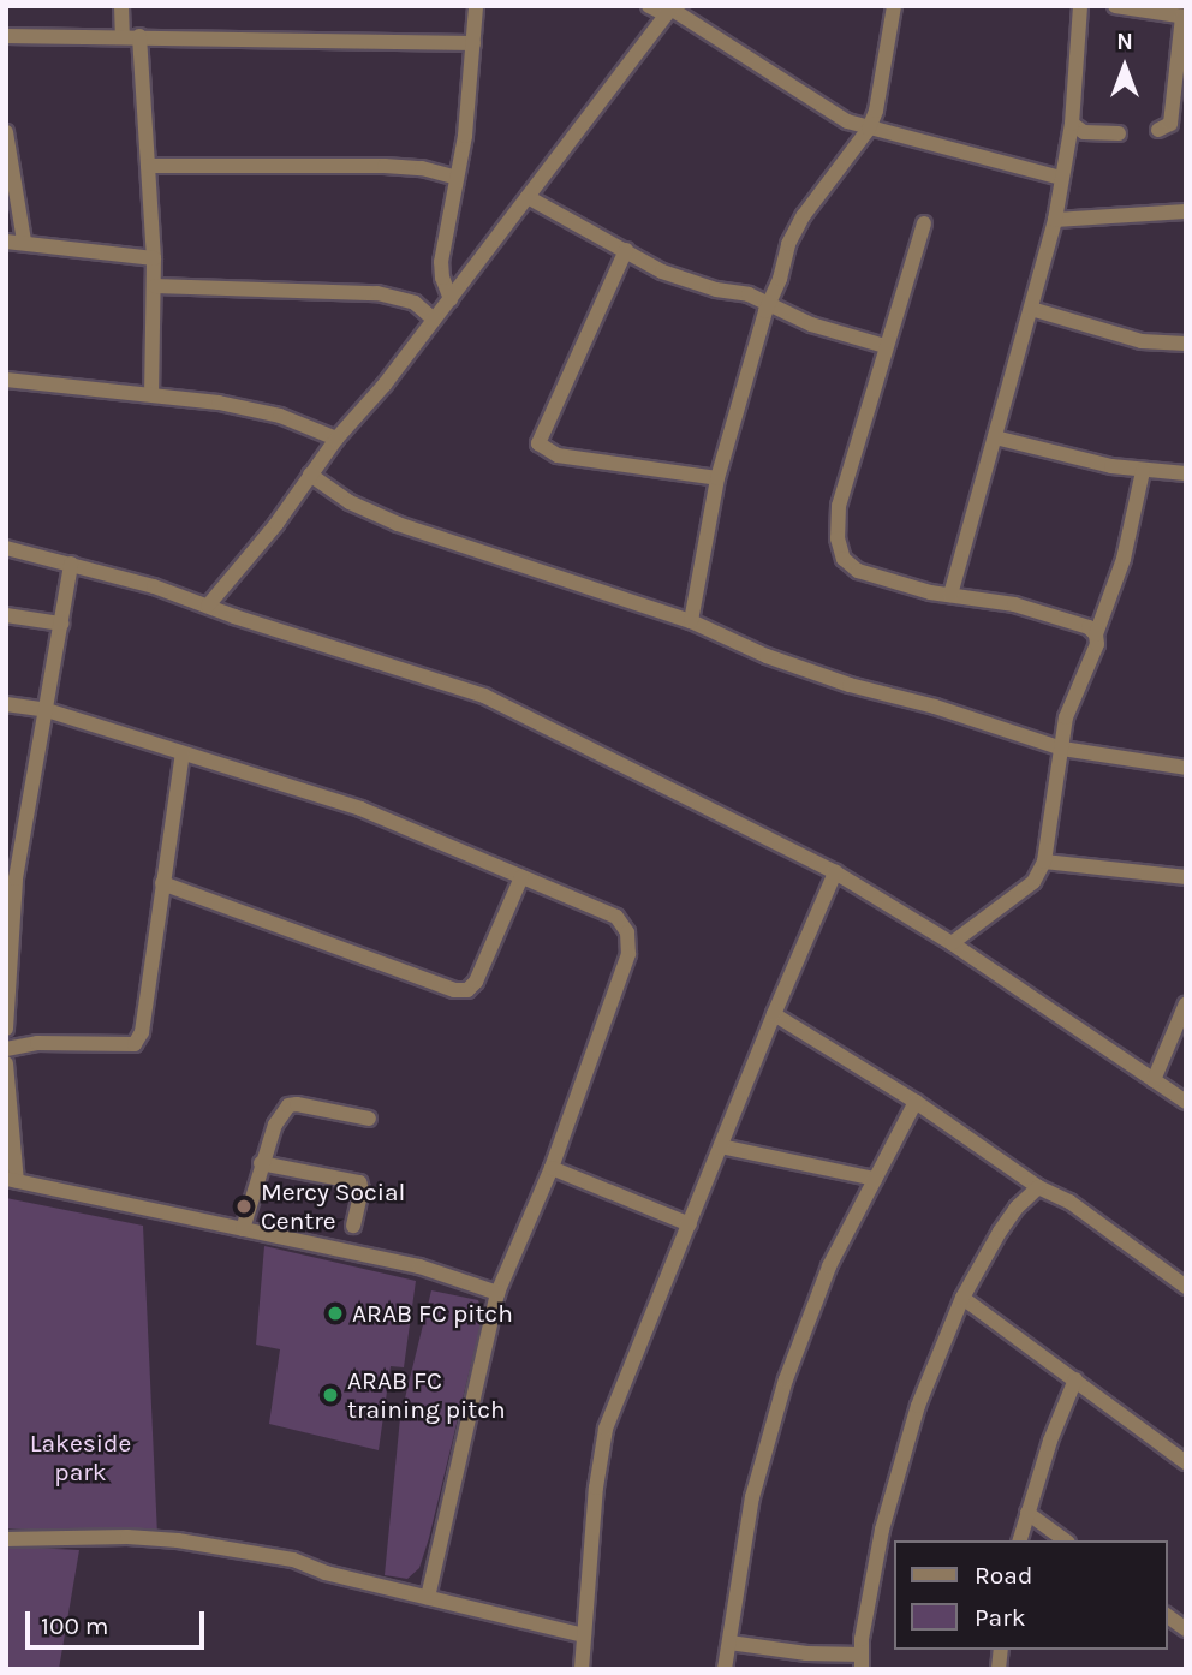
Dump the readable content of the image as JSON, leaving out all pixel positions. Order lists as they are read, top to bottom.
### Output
{
  "parks": ["Lakeside park"],
  "places": ["Mercy Social Centre", "ARAB FC pitch", "ARAB FC training pitch"],
  "legend": ["Road", "Park"],
  "scale_bar": "100 m",
  "north": "top"
}
